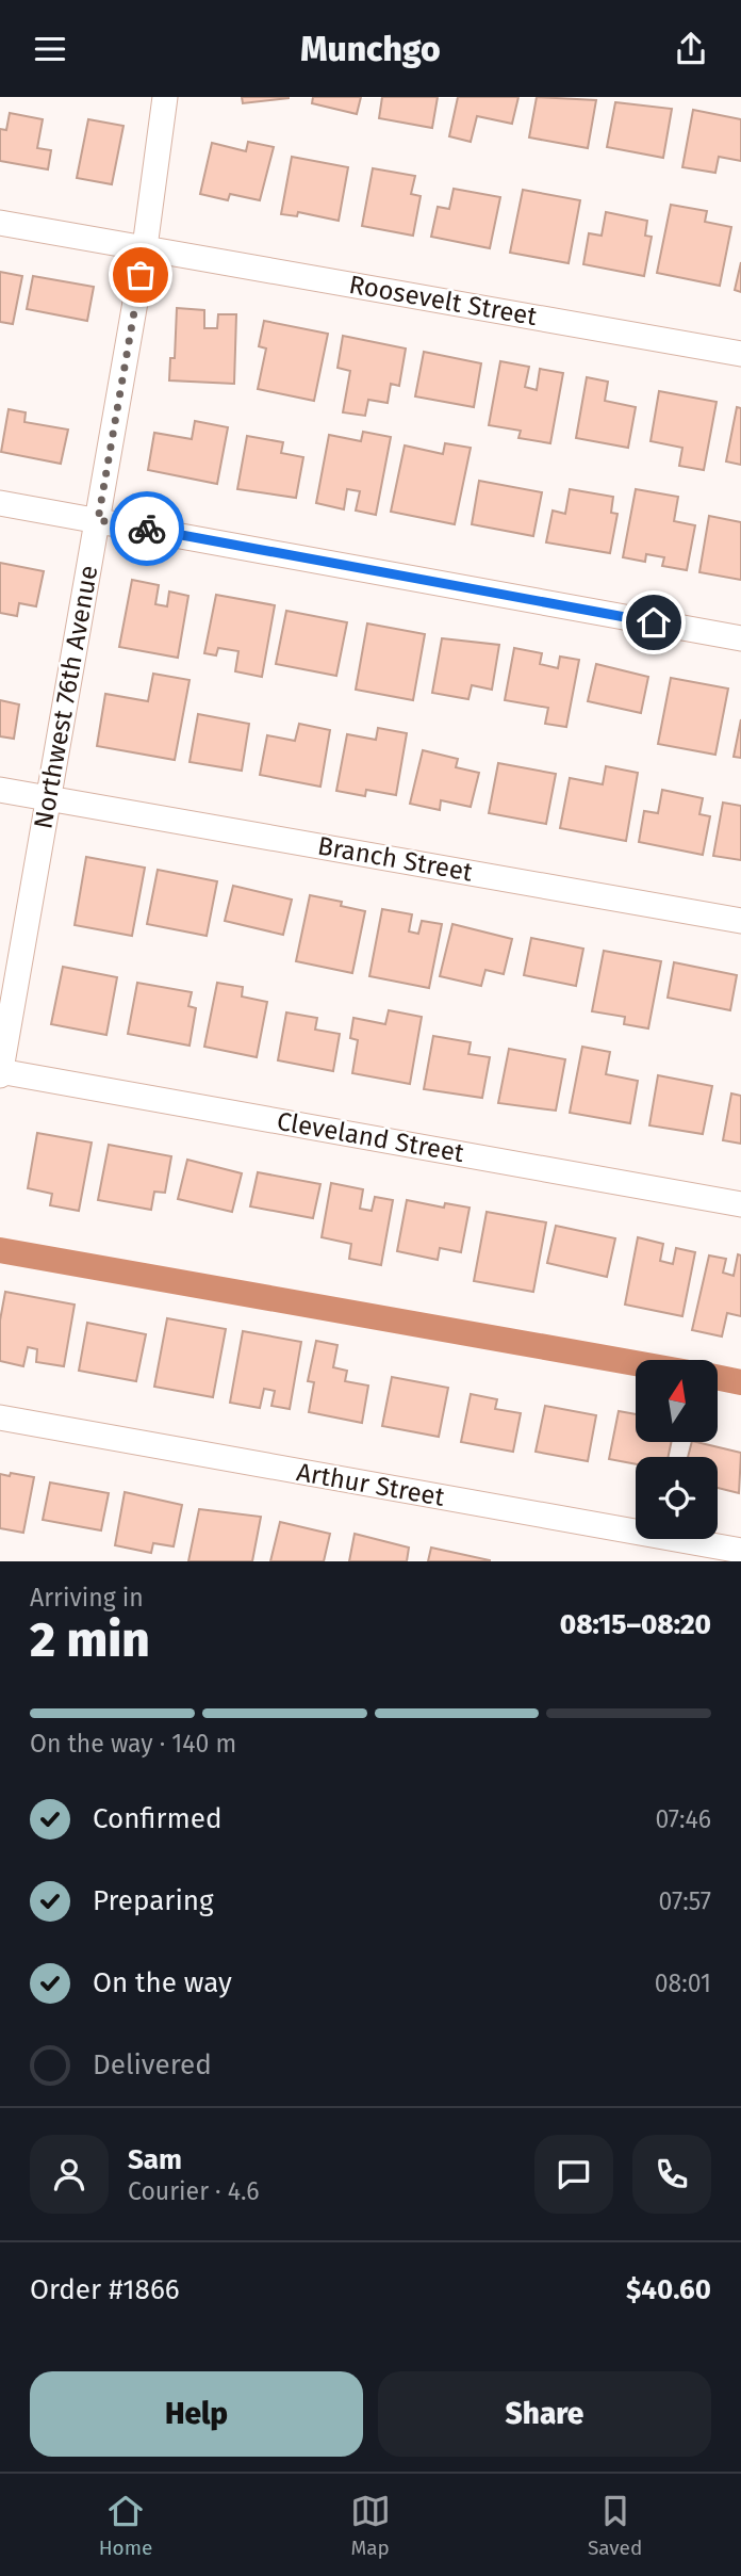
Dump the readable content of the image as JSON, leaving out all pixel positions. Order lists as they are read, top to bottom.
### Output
{
  "streets": {
    "street": [
      "Roosevelt Street",
      "Northwest 76th Avenue",
      "Branch Street",
      "Cleveland Street",
      "Arthur Street"
    ]
  },
  "crossings": [
    ["Roosevelt Street", "Northwest 76th Avenue"],
    ["Northwest 76th Avenue", "Branch Street"],
    ["Northwest 76th Avenue", "Cleveland Street"]
  ],
  "north": "top",
  "page": {
    "header": "Munchgo",
    "heading": ["2 min", "Arriving in", "08:15–08:20"],
    "panel": [
      "Sam",
      "Courier · 4.6",
      "Order #1866",
      "$40.60"
    ],
    "bar": "On the way · 140 m",
    "list": [
      ["Confirmed", "07:46"],
      ["Preparing", "07:57"],
      ["On the way", "08:01"],
      "Delivered"
    ],
    "buttons": ["Help", "Share"],
    "tabs": ["Home", "Map", "Saved"]
  }
}
